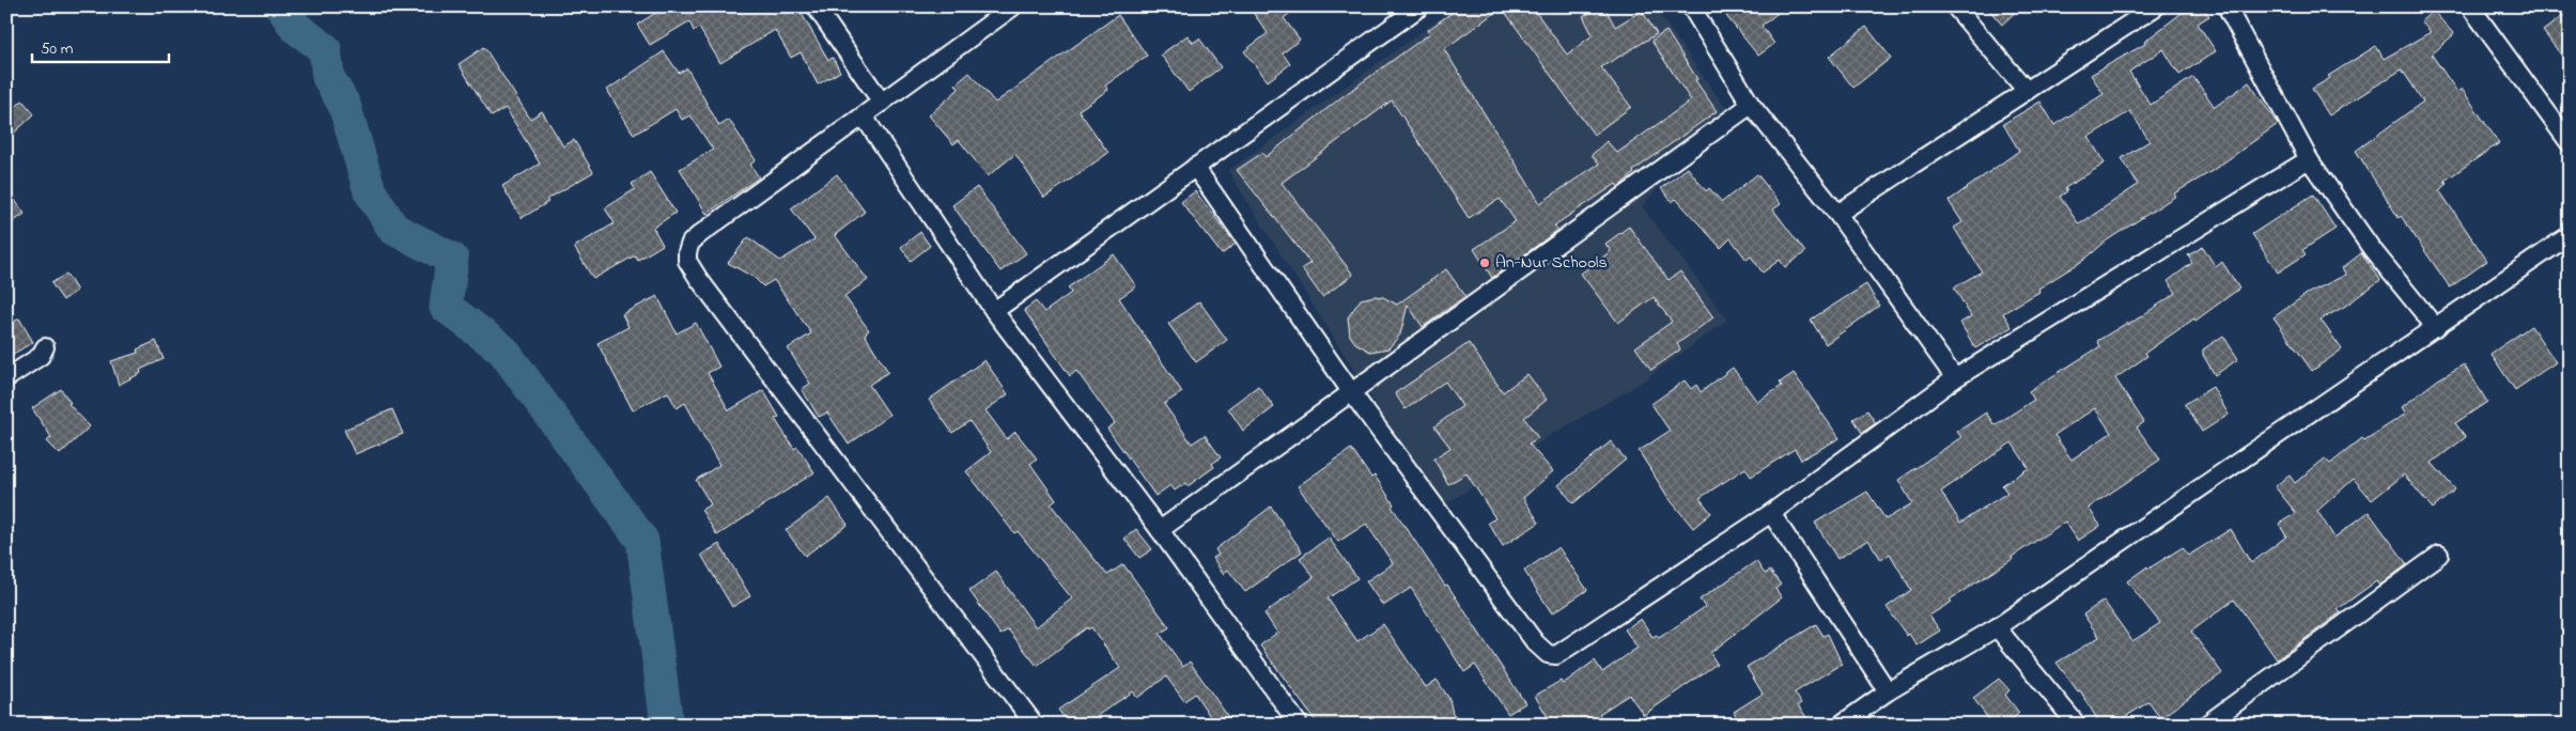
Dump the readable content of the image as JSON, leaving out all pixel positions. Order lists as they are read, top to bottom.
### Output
{
  "places": ["An-Nur Schools"],
  "scale_bar": "50 m"
}
